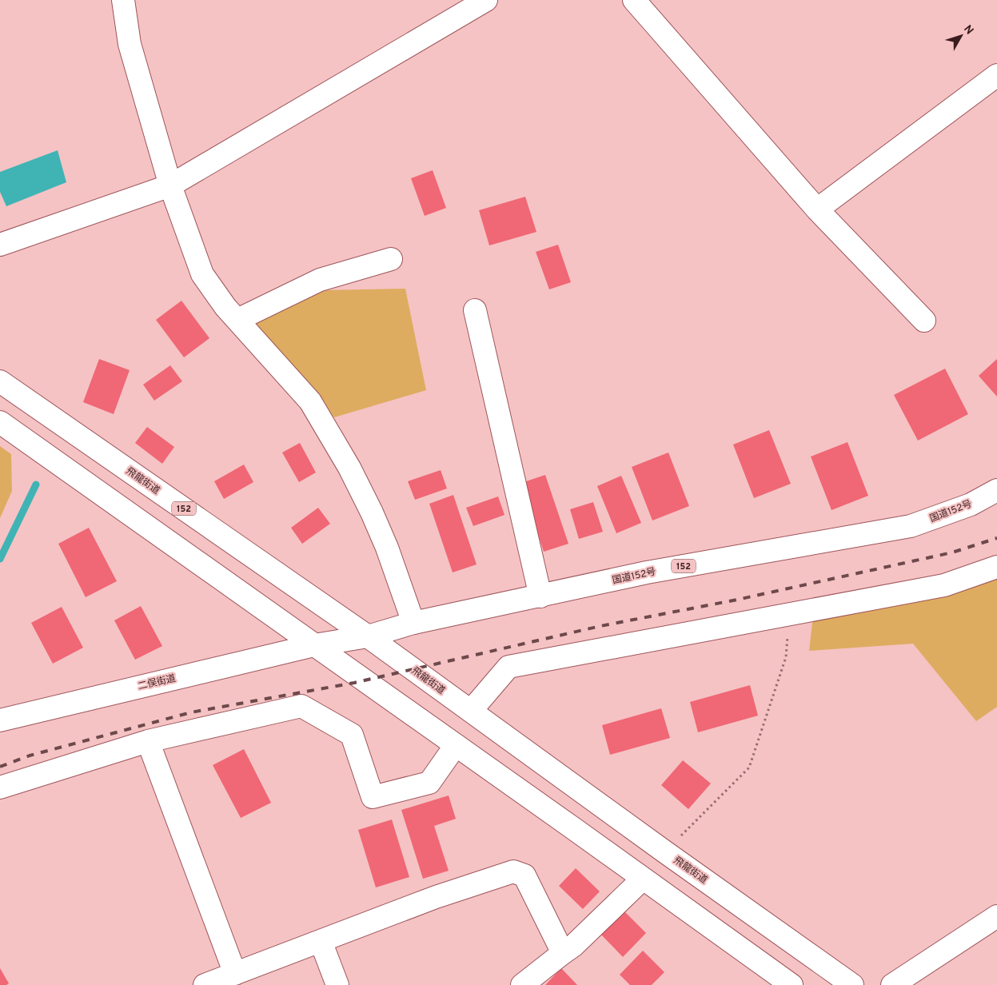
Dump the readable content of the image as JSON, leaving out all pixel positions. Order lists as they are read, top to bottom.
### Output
{
  "streets": {
    "main road": [
      "飛龍街道",
      "152",
      "国道152号",
      "二俣街道"
    ]
  },
  "crossings": [
    ["飛龍街道", "国道152号"],
    ["国道152号", "二俣街道"]
  ],
  "north": "top right"
}
